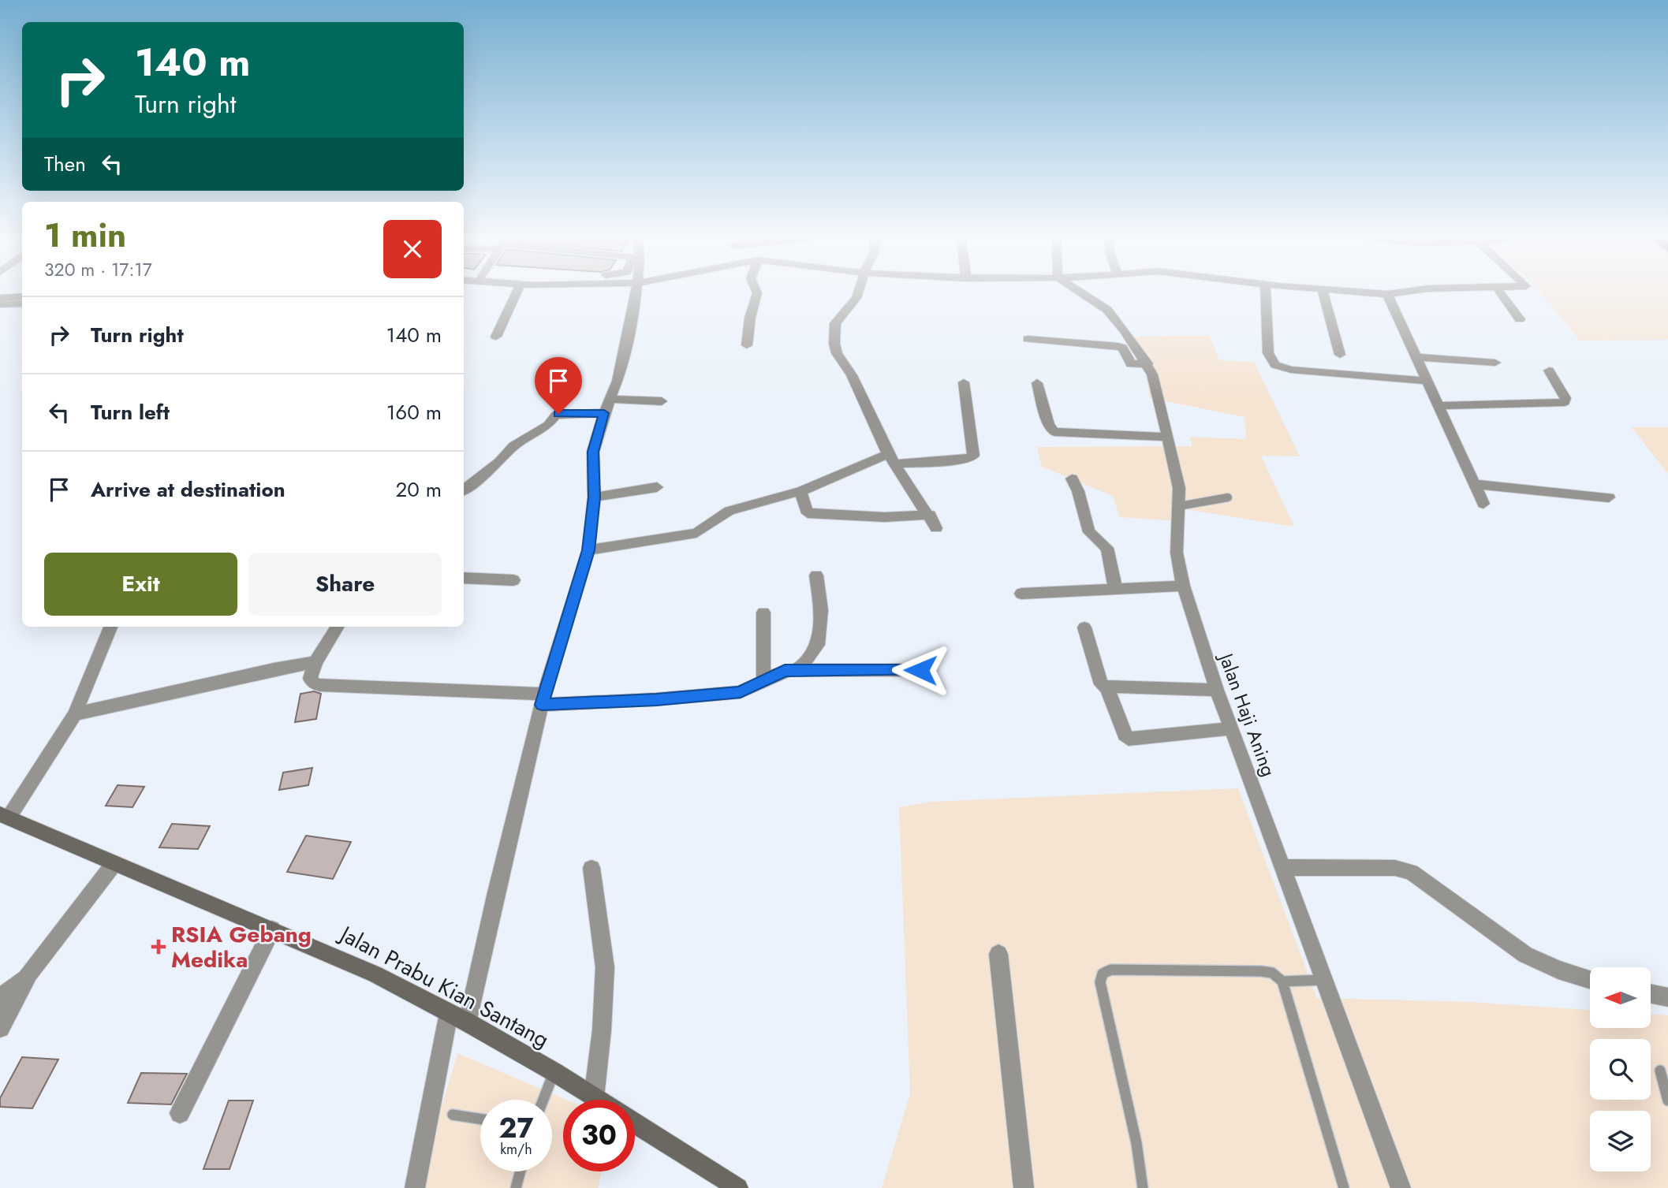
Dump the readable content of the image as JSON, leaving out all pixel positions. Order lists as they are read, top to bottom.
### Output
{
  "streets": {
    "main road": ["Jalan Prabu Kian Santang"],
    "street": ["Jalan Haji Aning"]
  },
  "places": {
    "health": ["RSIA Gebang Medika"]
  },
  "north": "left",
  "page": {
    "turn": ["140 m", "Turn right"],
    "then": "Then",
    "heading": ["1 min", "320 m · 17:17"],
    "list": [
      {
        "name": "Turn right",
        "value": "140 m"
      },
      {
        "name": "Turn left",
        "value": "160 m"
      },
      {
        "name": "Arrive at destination",
        "value": "20 m"
      }
    ],
    "buttons": ["Exit", "Share"],
    "speed": "27 km/h",
    "limit": "30"
  }
}
